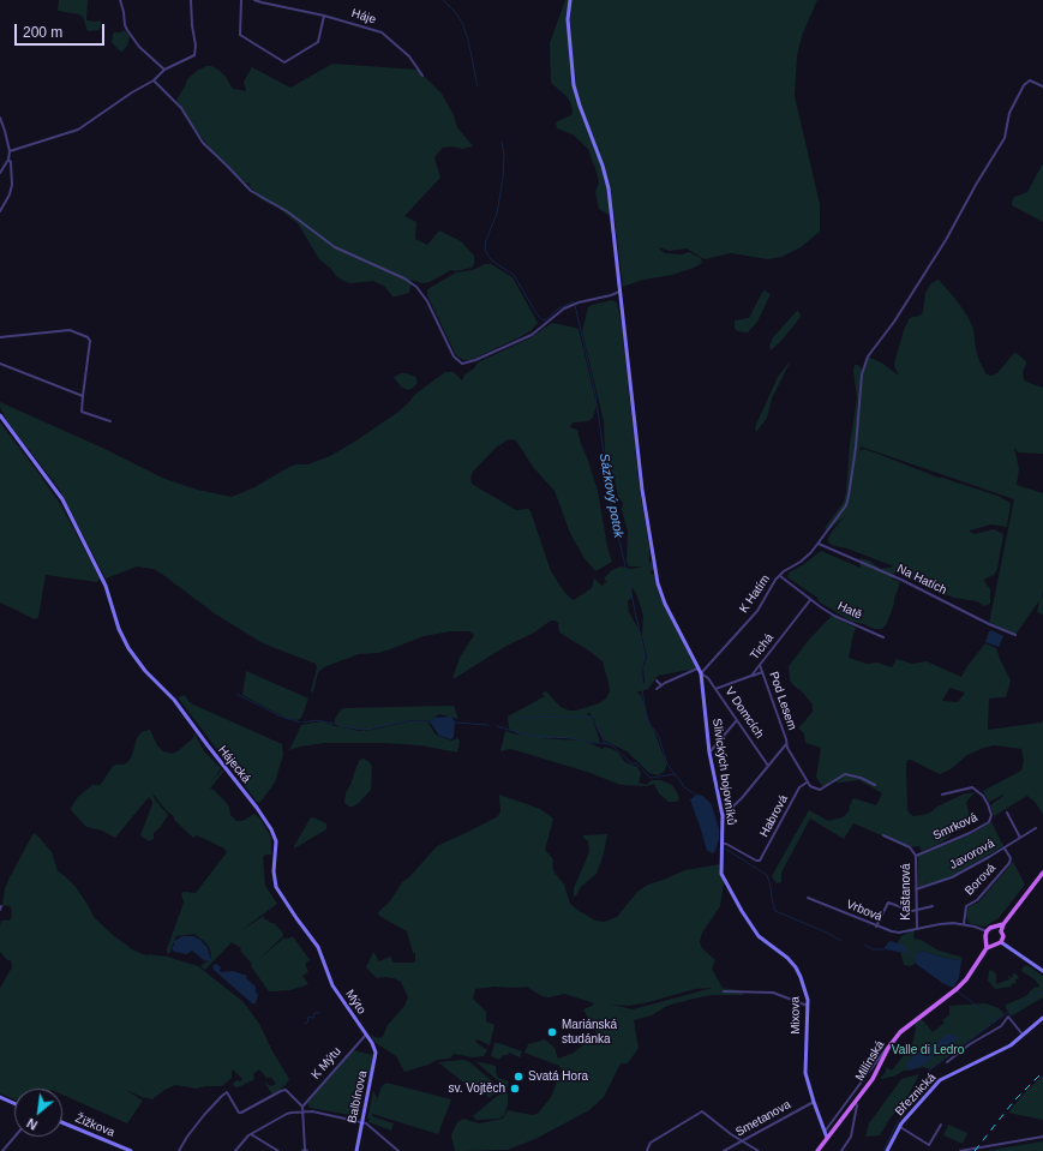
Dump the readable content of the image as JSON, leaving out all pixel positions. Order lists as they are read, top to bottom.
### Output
{
  "streets": {
    "main road": ["Milínská"],
    "street": [
      "Háje",
      "Na Hatích",
      "K Hatím",
      "Hatě",
      "Tichá",
      "Pod Lesem",
      "V Domcích",
      "Hájecká",
      "Slivických bojovníků",
      "Habrová",
      "Smrková",
      "Javorová",
      "Borová",
      "Kaštanová",
      "Vrbová",
      "Mýto",
      "Mixova",
      "K Mýtu",
      "Březnická",
      "Balbínova",
      "Smetanova",
      "Žižkova"
    ]
  },
  "crossings": [
    ["K Hatím", "Hatě"],
    ["K Hatím", "Tichá"],
    ["K Hatím", "V Domcích"],
    ["K Hatím", "Slivických bojovníků"],
    ["Hatě", "Tichá"],
    ["Tichá", "Pod Lesem"],
    ["Tichá", "V Domcích"],
    ["Pod Lesem", "Habrová"],
    ["V Domcích", "Slivických bojovníků"],
    ["Hájecká", "Mýto"],
    ["Slivických bojovníků", "Habrová"],
    ["Slivických bojovníků", "Mixova"],
    ["Smrková", "Kaštanová"],
    ["Javorová", "Borová"],
    ["Javorová", "Kaštanová"],
    ["Borová", "Vrbová"],
    ["Kaštanová", "Vrbová"],
    ["Vrbová", "Milínská"],
    ["Mýto", "K Mýtu"],
    ["Mýto", "Balbínova"],
    ["Mixova", "Milínská"],
    ["Mixova", "Smetanova"]
  ],
  "water": ["Sázkový potok"],
  "parks": ["Valle di Ledro"],
  "places": ["Mariánská studánka", "Svatá Hora", "sv. Vojtěch"],
  "scale_bar": "200 m",
  "north": "bottom left"
}
